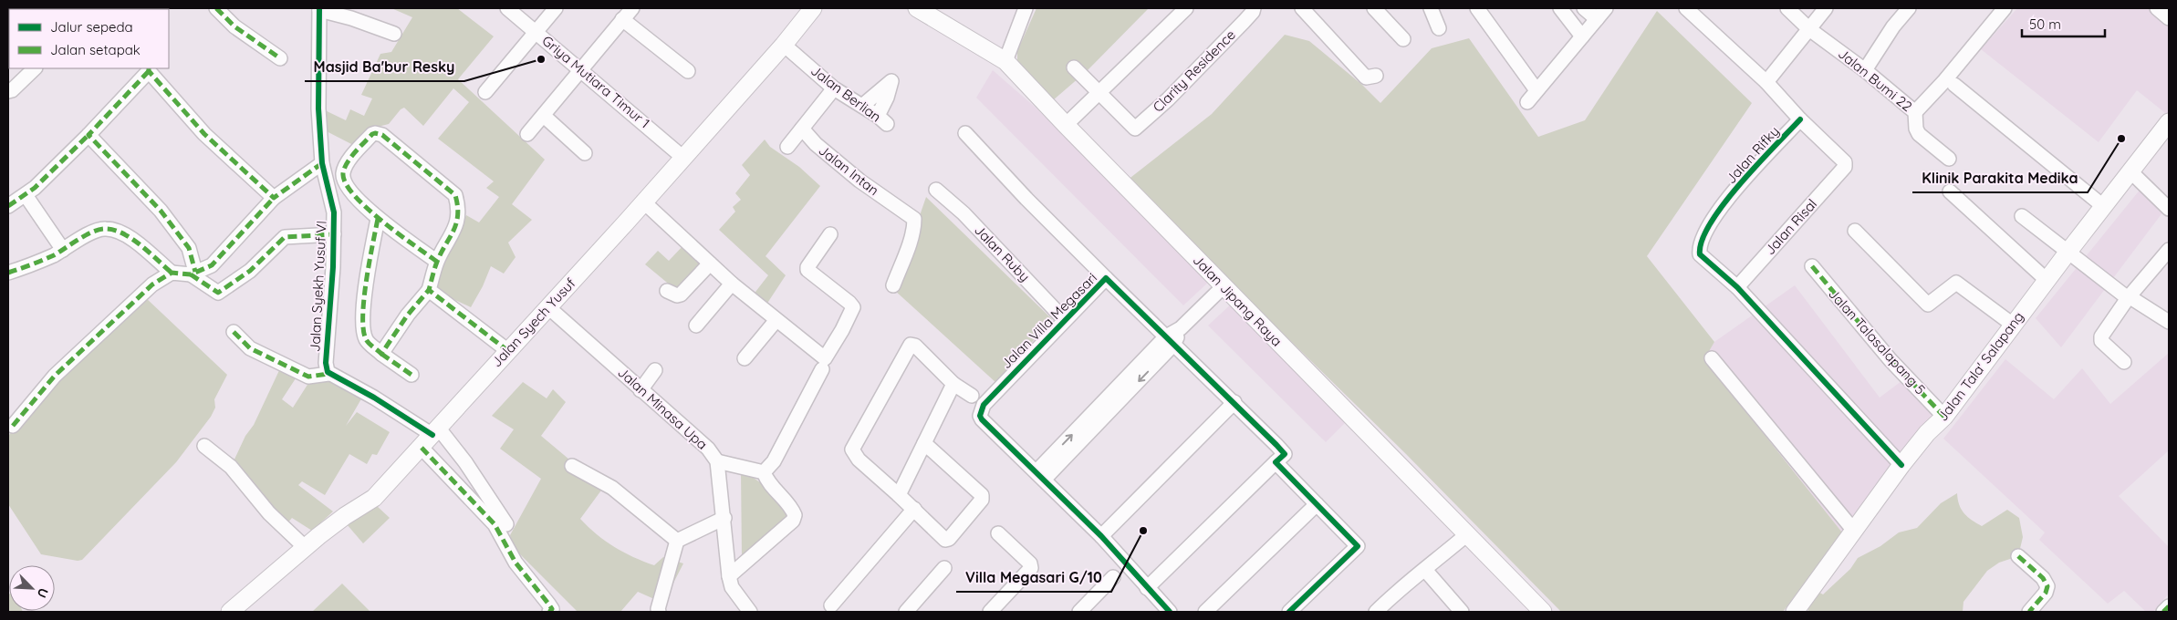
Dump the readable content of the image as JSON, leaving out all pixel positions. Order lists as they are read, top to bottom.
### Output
{
  "streets": {
    "main road": ["Jalan Jipang Raya", "Jalan Syech Yusuf", "Jalan Tala' Salapang"],
    "street": [
      "Clarity Residence",
      "Jalan Bumi 22",
      "Griya Mutiara Timur 1",
      "Jalan Berlian",
      "Jalan Rifky",
      "Jalan Intan",
      "Jalan Risal",
      "Jalan Ruby",
      "Jalan Syekh Yusuf VI",
      "Jalan Villa Megasari",
      "Jalan Talasalapang 5",
      "Jalan Minasa Upa"
    ]
  },
  "crossings": [
    ["Griya Mutiara Timur 1", "Jalan Syech Yusuf"],
    ["Jalan Berlian", "Jalan Syech Yusuf"],
    ["Jalan Rifky", "Jalan Risal"],
    ["Jalan Ruby", "Jalan Villa Megasari"],
    ["Jalan Syech Yusuf", "Jalan Minasa Upa"],
    ["Jalan Talasalapang 5", "Jalan Tala' Salapang"]
  ],
  "places": ["Masjid Ba'bur Resky", "Klinik Parakita Medika", "Villa Megasari G/10"],
  "legend": ["Jalur sepeda", "Jalan setapak"],
  "scale_bar": "50 m",
  "north": "bottom right"
}
